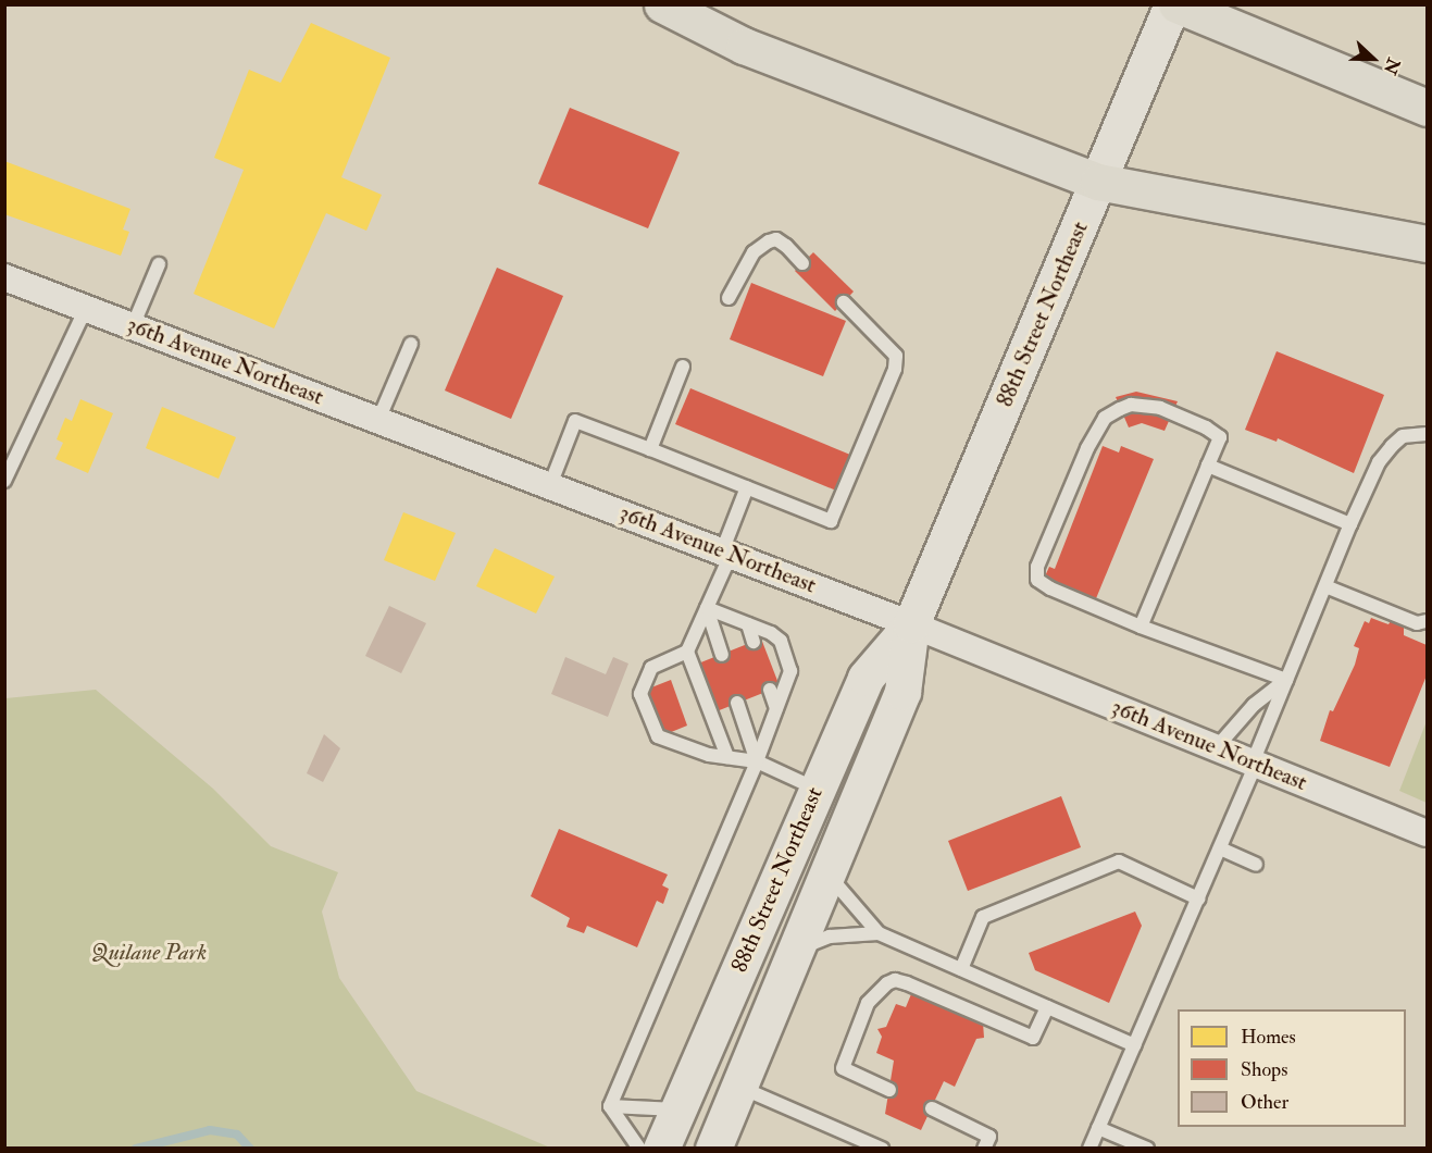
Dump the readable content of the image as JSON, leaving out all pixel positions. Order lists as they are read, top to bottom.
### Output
{
  "streets": {
    "main road": ["88th Street Northeast"],
    "street": ["36th Avenue Northeast"]
  },
  "crossings": [
    ["88th Street Northeast", "36th Avenue Northeast"]
  ],
  "parks": ["Quilane Park"],
  "legend": ["Homes", "Shops", "Other"],
  "north": "right"
}
